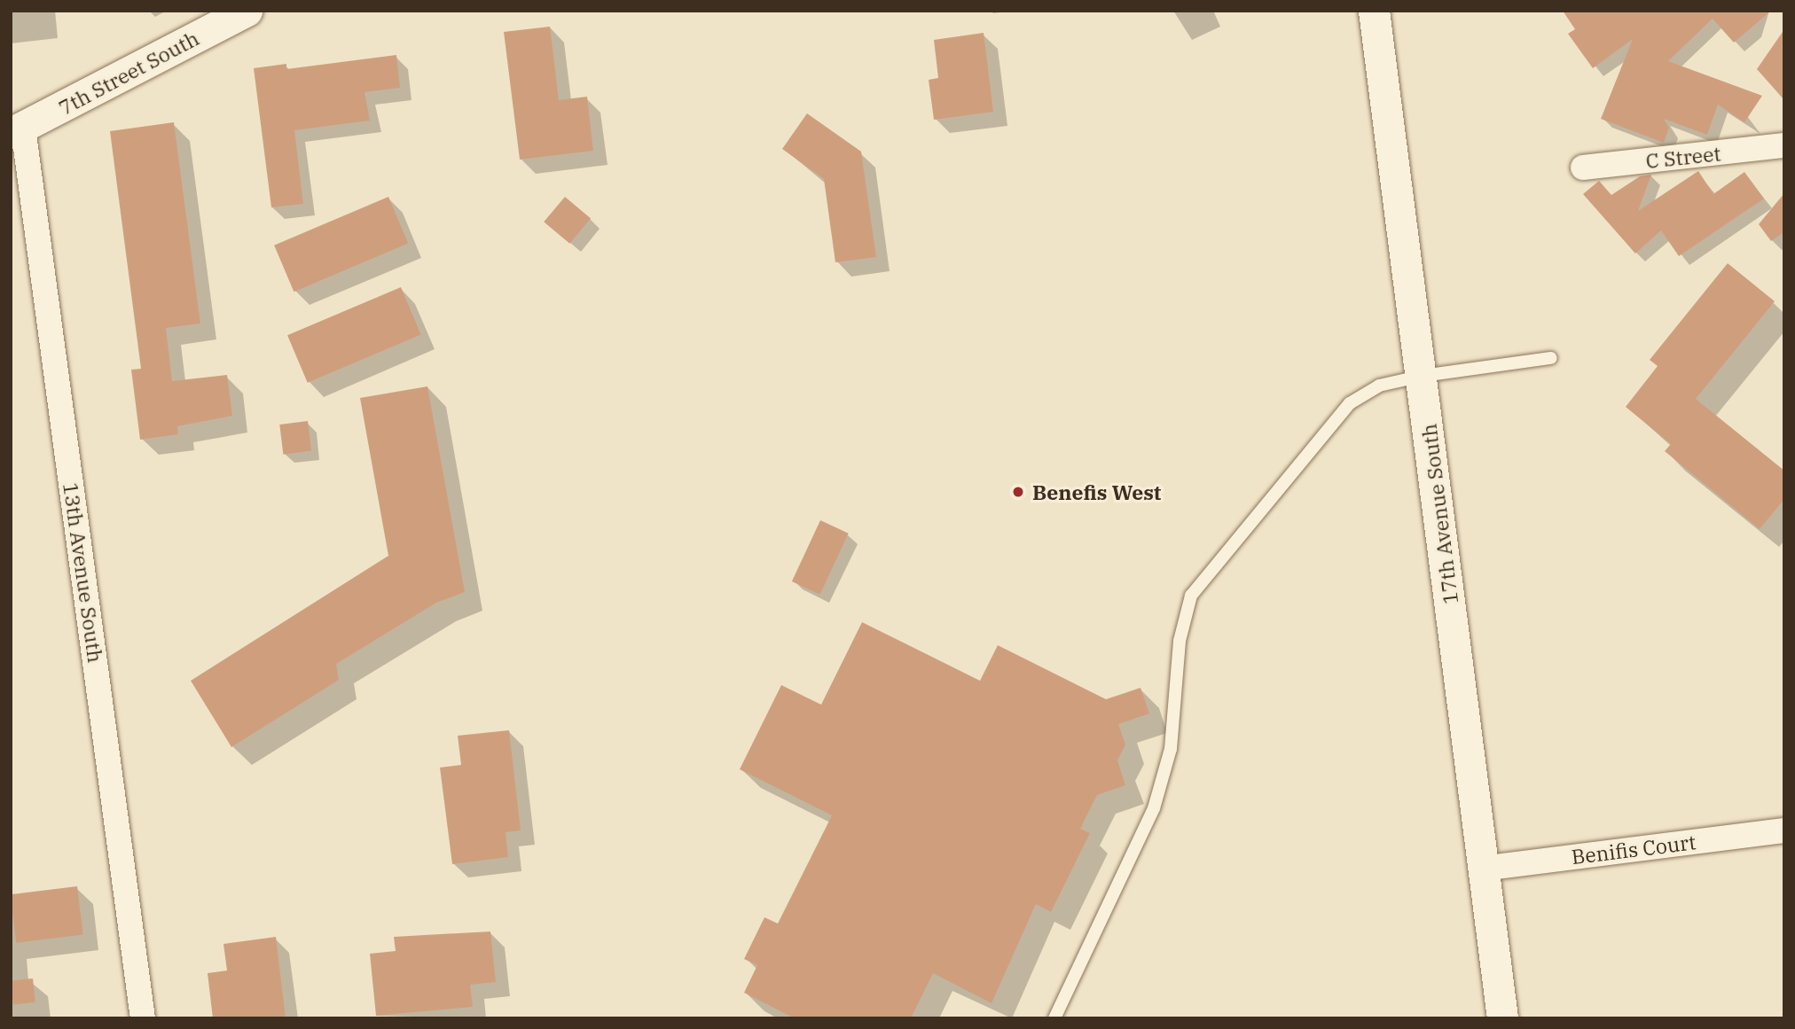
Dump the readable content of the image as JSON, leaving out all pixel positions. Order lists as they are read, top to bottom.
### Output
{
  "streets": {
    "street": [
      "7th Street South",
      "C Street",
      "17th Avenue South",
      "13th Avenue South",
      "Benifis Court"
    ]
  },
  "crossings": [
    ["7th Street South", "13th Avenue South"],
    ["17th Avenue South", "Benifis Court"]
  ],
  "places": ["Benefis West"]
}
